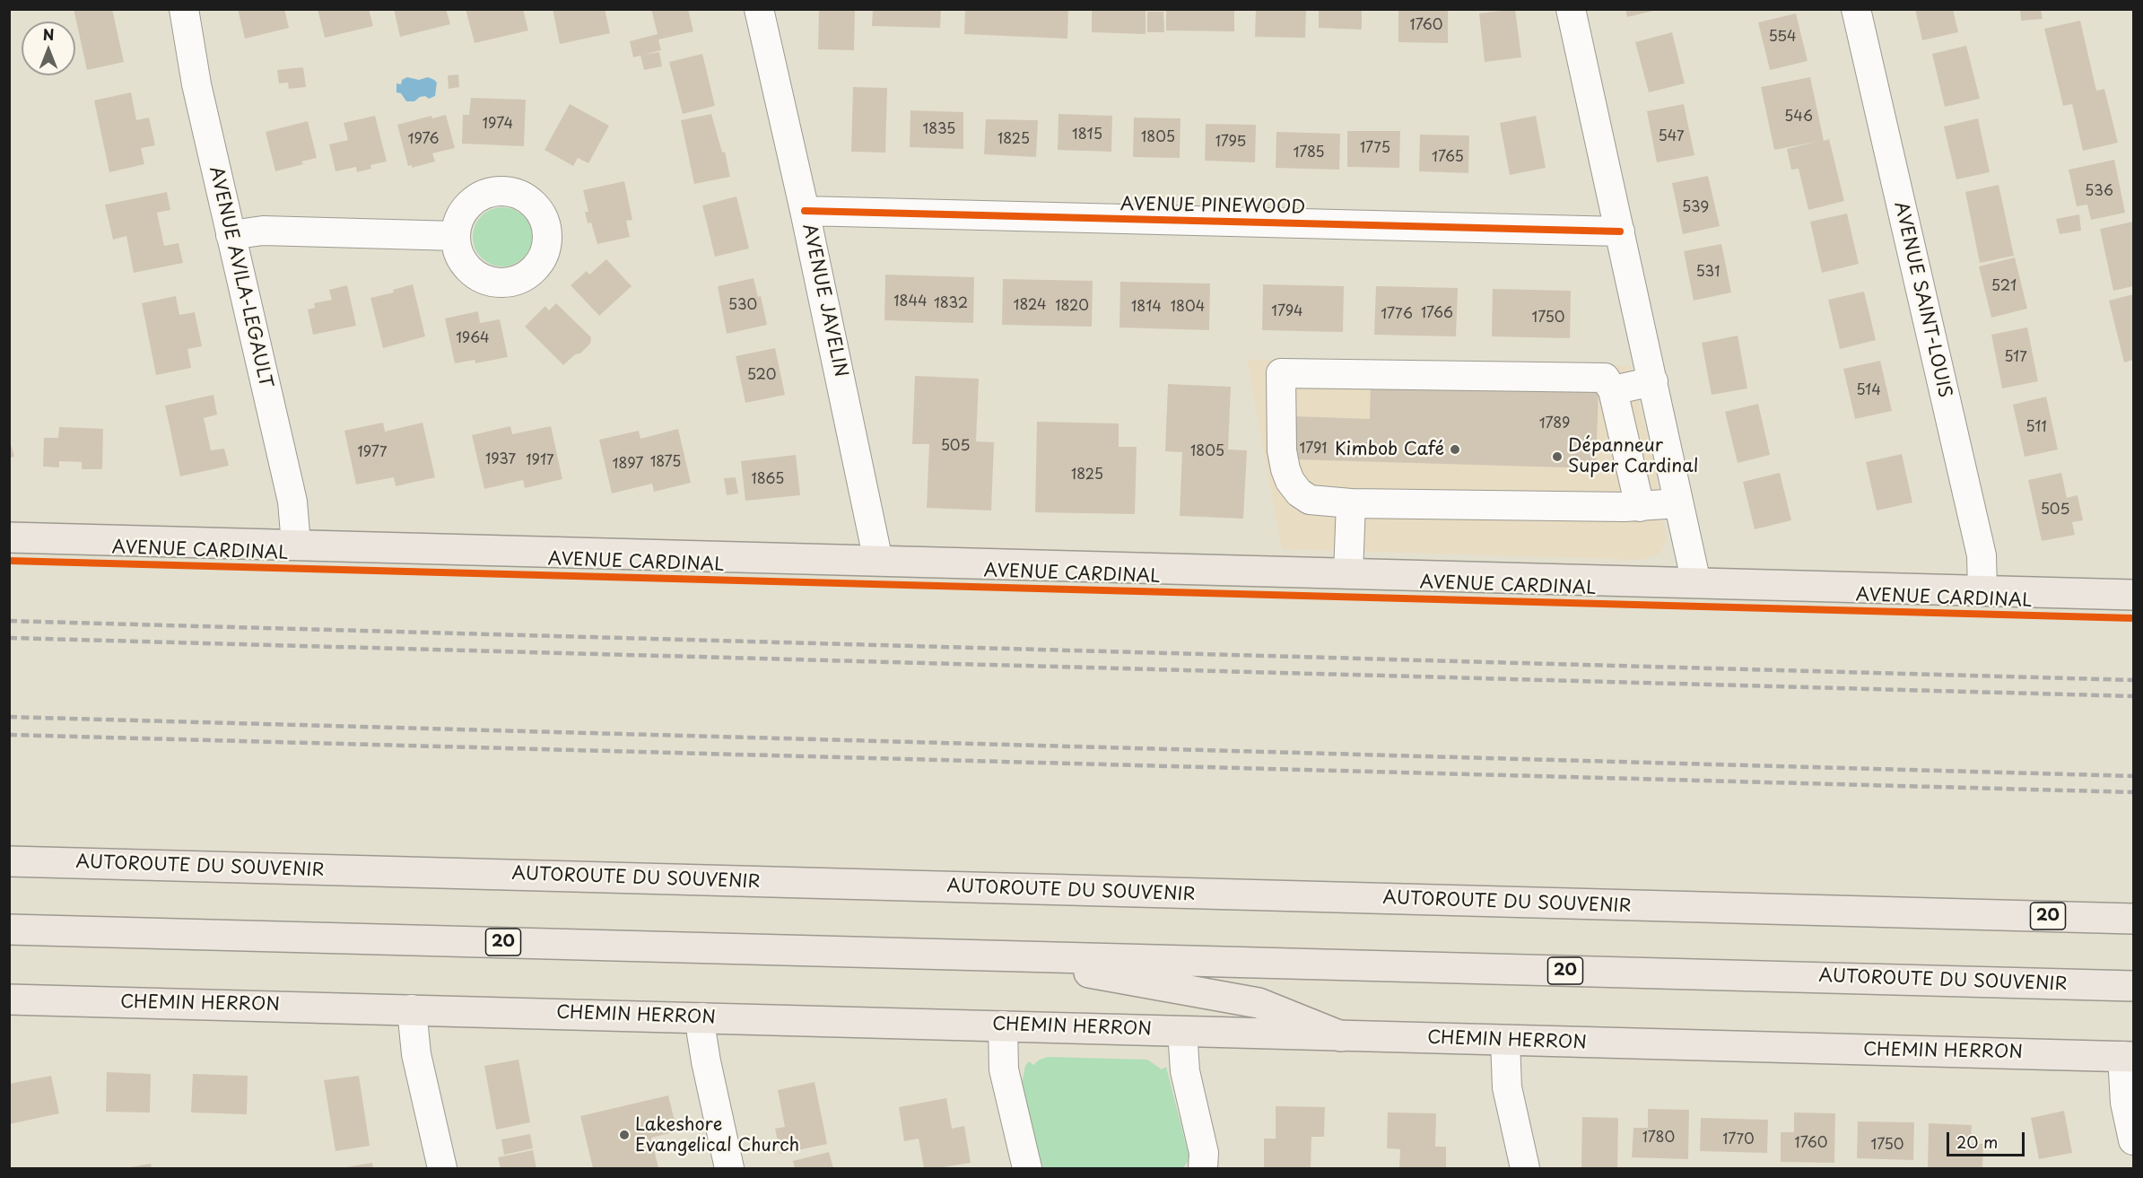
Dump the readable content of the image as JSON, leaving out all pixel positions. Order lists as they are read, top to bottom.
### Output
{
  "streets": {
    "main road": [
      "AVENUE CARDINAL",
      "AUTOROUTE DU SOUVENIR",
      "20",
      "CHEMIN HERRON"
    ],
    "street": [
      "AVENUE PINEWOOD",
      "AVENUE AVILA-LEGAULT",
      "AVENUE SAINT-LOUIS",
      "AVENUE JAVELIN"
    ]
  },
  "crossings": [
    ["AVENUE PINEWOOD", "AVENUE JAVELIN"],
    ["AVENUE AVILA-LEGAULT", "AVENUE CARDINAL"],
    ["AVENUE SAINT-LOUIS", "AVENUE CARDINAL"],
    ["AVENUE JAVELIN", "AVENUE CARDINAL"]
  ],
  "places": ["Kimbob Café", "Dépanneur Super Cardinal", "Lakeshore Evangelical Church"],
  "house_numbers": [
    "1760",
    "554",
    "546",
    "1974",
    "1835",
    "1815",
    "547",
    "1805",
    "1976",
    "1825",
    "1795",
    "1775",
    "1785",
    "1765",
    "536",
    "539",
    "531",
    "521",
    "1844",
    "1832",
    "530",
    "1824",
    "1820",
    "1814",
    "1804",
    "1794",
    "1766",
    "1776",
    "1750",
    "1964",
    "517",
    "520",
    "514",
    "1789",
    "511",
    "505",
    "1791",
    "1805",
    "1977",
    "1937",
    "1917",
    "1875",
    "1897",
    "1825",
    "1865",
    "505",
    "1780",
    "1770",
    "1760",
    "1750"
  ],
  "scale_bar": "20 m",
  "north": "top"
}
